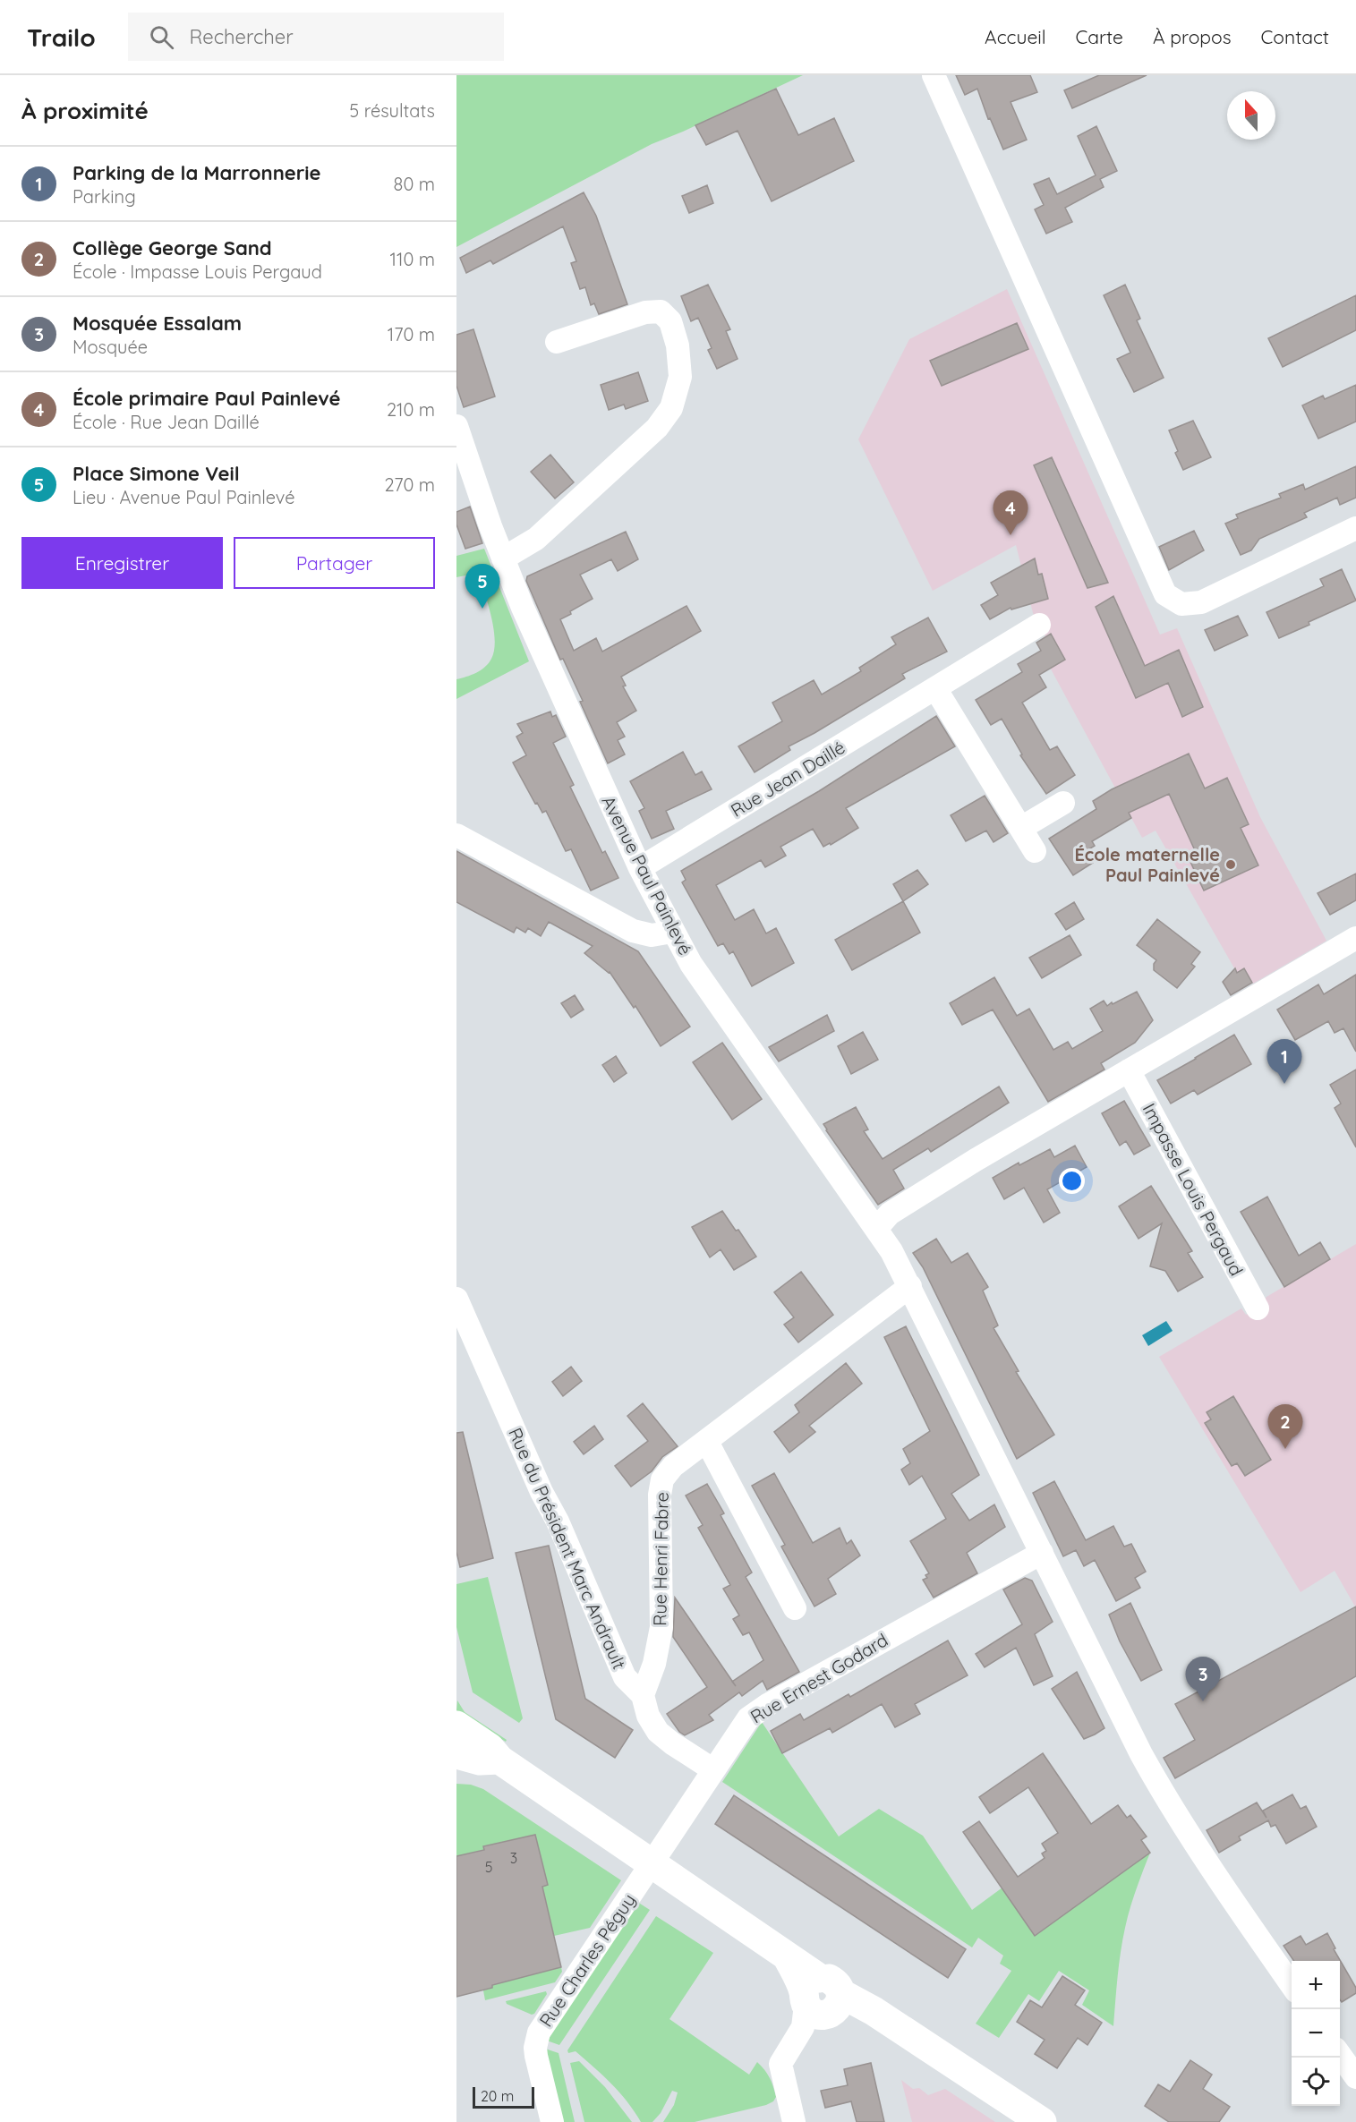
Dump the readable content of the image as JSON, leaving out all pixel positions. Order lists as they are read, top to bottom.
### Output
{
  "streets": {
    "street": [
      "Rue Jean Daillé",
      "Avenue Paul Painlevé",
      "Impasse Louis Pergaud",
      "Rue du Président Marc Andrault",
      "Rue Henri Fabre",
      "Rue Ernest Godard",
      "Rue Charles Péguy"
    ]
  },
  "crossings": [
    ["Rue Jean Daillé", "Avenue Paul Painlevé"],
    ["Avenue Paul Painlevé", "Rue Henri Fabre"],
    ["Avenue Paul Painlevé", "Rue Ernest Godard"],
    ["Rue du Président Marc Andrault", "Rue Henri Fabre"],
    ["Rue du Président Marc Andrault", "Rue Ernest Godard"],
    ["Rue Ernest Godard", "Rue Charles Péguy"]
  ],
  "places": ["École maternelle Paul Painlevé"],
  "house_numbers": ["3", "5"],
  "scale_bar": "20 m",
  "north": "top",
  "page": {
    "header": "Trailo",
    "search": "Rechercher",
    "nav": [
      "Accueil",
      "Carte",
      "À propos",
      "Contact"
    ],
    "heading": ["À proximité", "5 résultats"],
    "list": [
      {
        "mark": "1",
        "name": "Parking de la Marronnerie",
        "note": "Parking",
        "value": "80 m"
      },
      {
        "mark": "2",
        "name": "Collège George Sand",
        "note": "École · Impasse Louis Pergaud",
        "value": "110 m"
      },
      {
        "mark": "3",
        "name": "Mosquée Essalam",
        "note": "Mosquée",
        "value": "170 m"
      },
      {
        "mark": "4",
        "name": "École primaire Paul Painlevé",
        "note": "École · Rue Jean Daillé",
        "value": "210 m"
      },
      {
        "mark": "5",
        "name": "Place Simone Veil",
        "note": "Lieu · Avenue Paul Painlevé",
        "value": "270 m"
      }
    ],
    "pins": [
      "4",
      "5",
      "1",
      "2",
      "3"
    ],
    "buttons": ["Enregistrer", "Partager"],
    "map_buttons": ["+", "−"],
    "scale": "20 m"
  }
}
